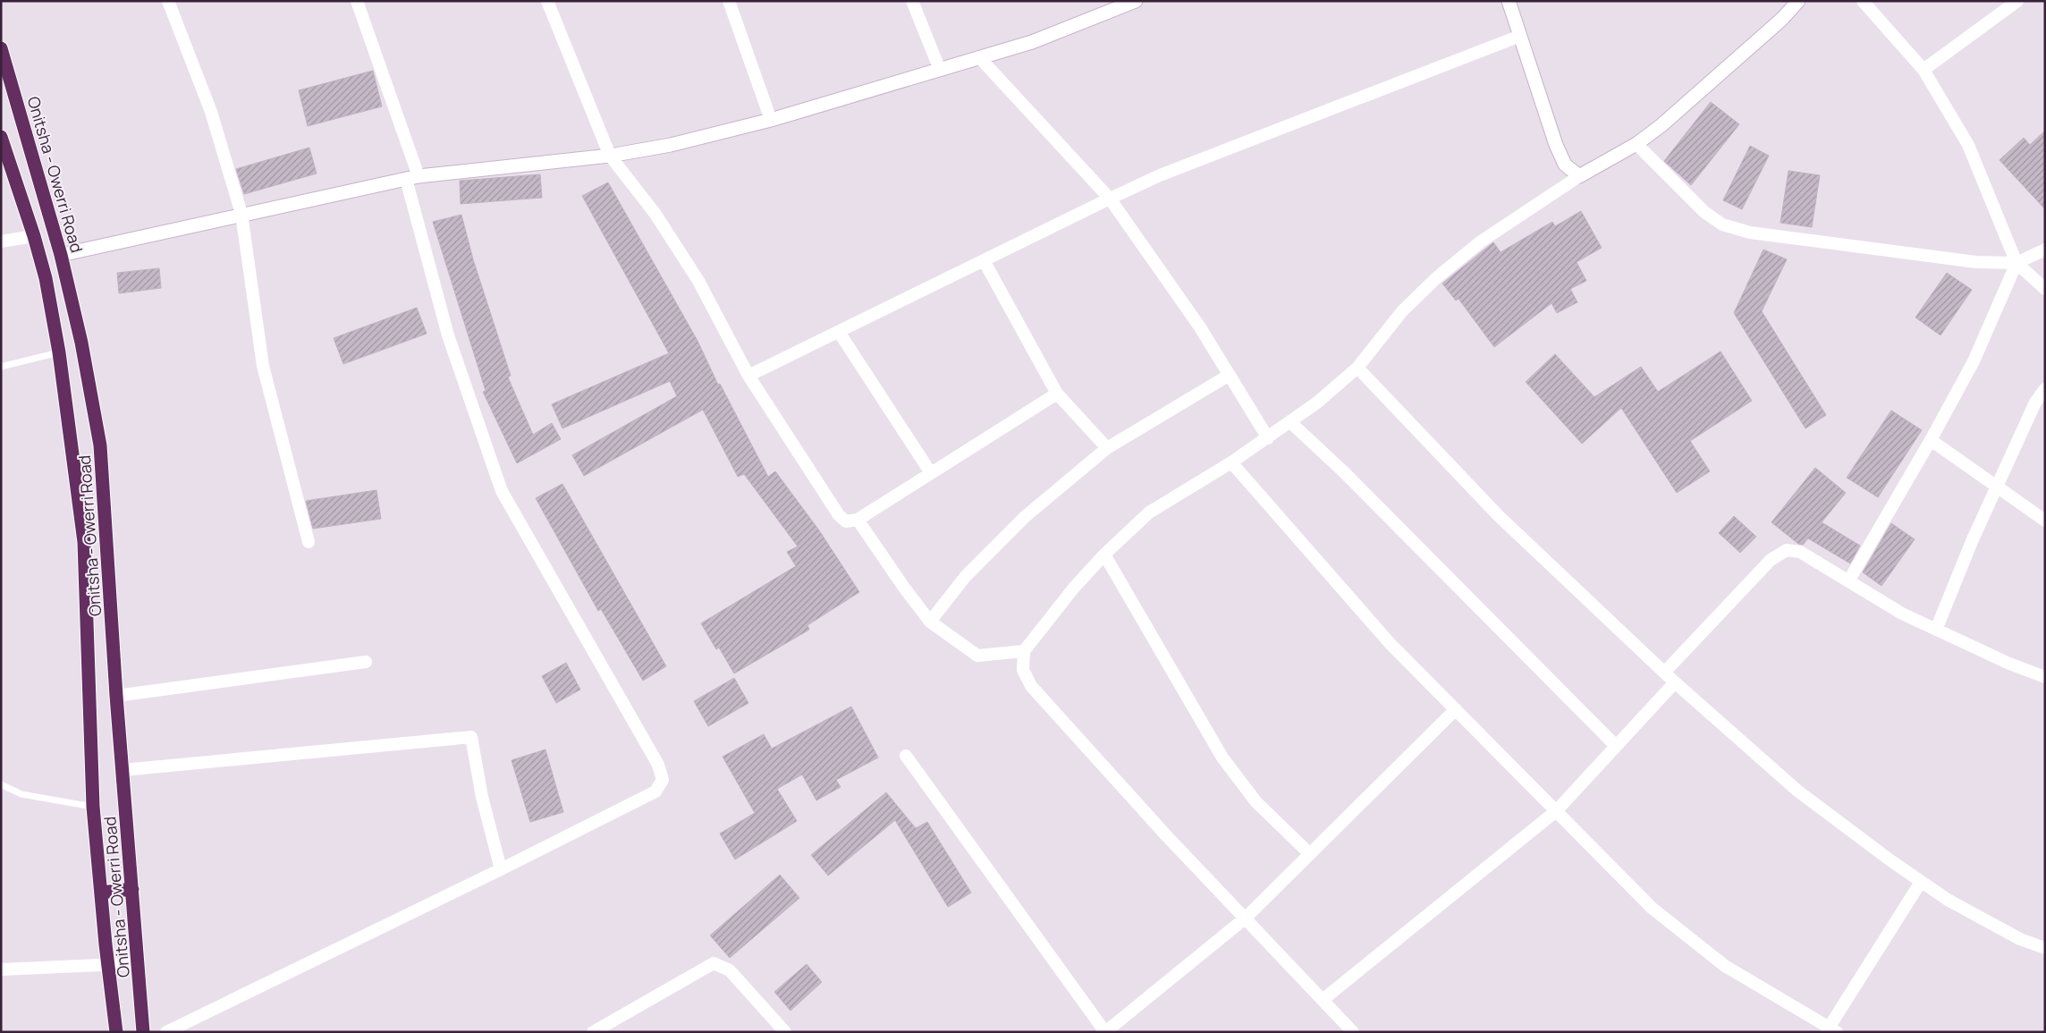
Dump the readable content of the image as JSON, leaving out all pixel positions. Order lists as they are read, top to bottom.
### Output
{
  "streets": {
    "highway": ["Onitsha - Owerri Road"]
  }
}
